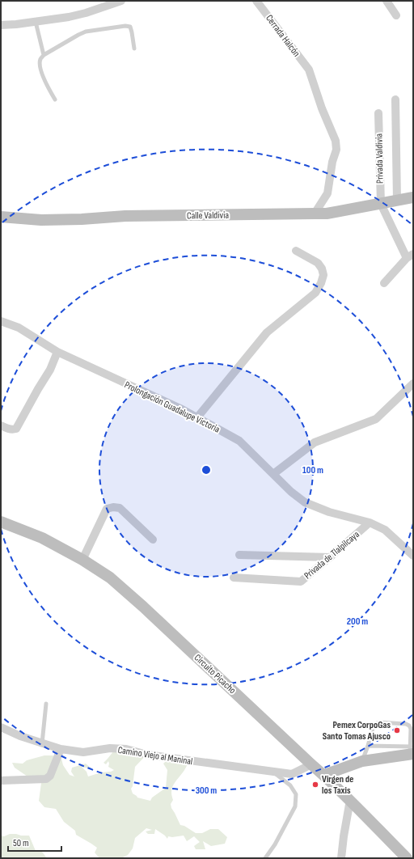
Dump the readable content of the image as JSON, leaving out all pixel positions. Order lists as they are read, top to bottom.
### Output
{
  "streets": {
    "main road": ["Calle Valdivia", "Circuito Picacho"],
    "street": [
      "Cerrada Halcón",
      "Privada Valdivia",
      "Prolongación Guadalupe Victoria",
      "Privada de Tlalpilcaya",
      "Camino Viejo al Maninal"
    ]
  },
  "crossings": [
    ["Cerrada Halcón", "Calle Valdivia"],
    ["Privada Valdivia", "Calle Valdivia"],
    ["Prolongación Guadalupe Victoria", "Privada de Tlalpilcaya"],
    ["Circuito Picacho", "Camino Viejo al Maninal"]
  ],
  "places": ["Pemex CorpoGas Santo Tomas Ajusco", "Virgen de los Taxis"],
  "scale_bar": "50 m",
  "rings": ["100 m", "200 m", "300 m"]
}
